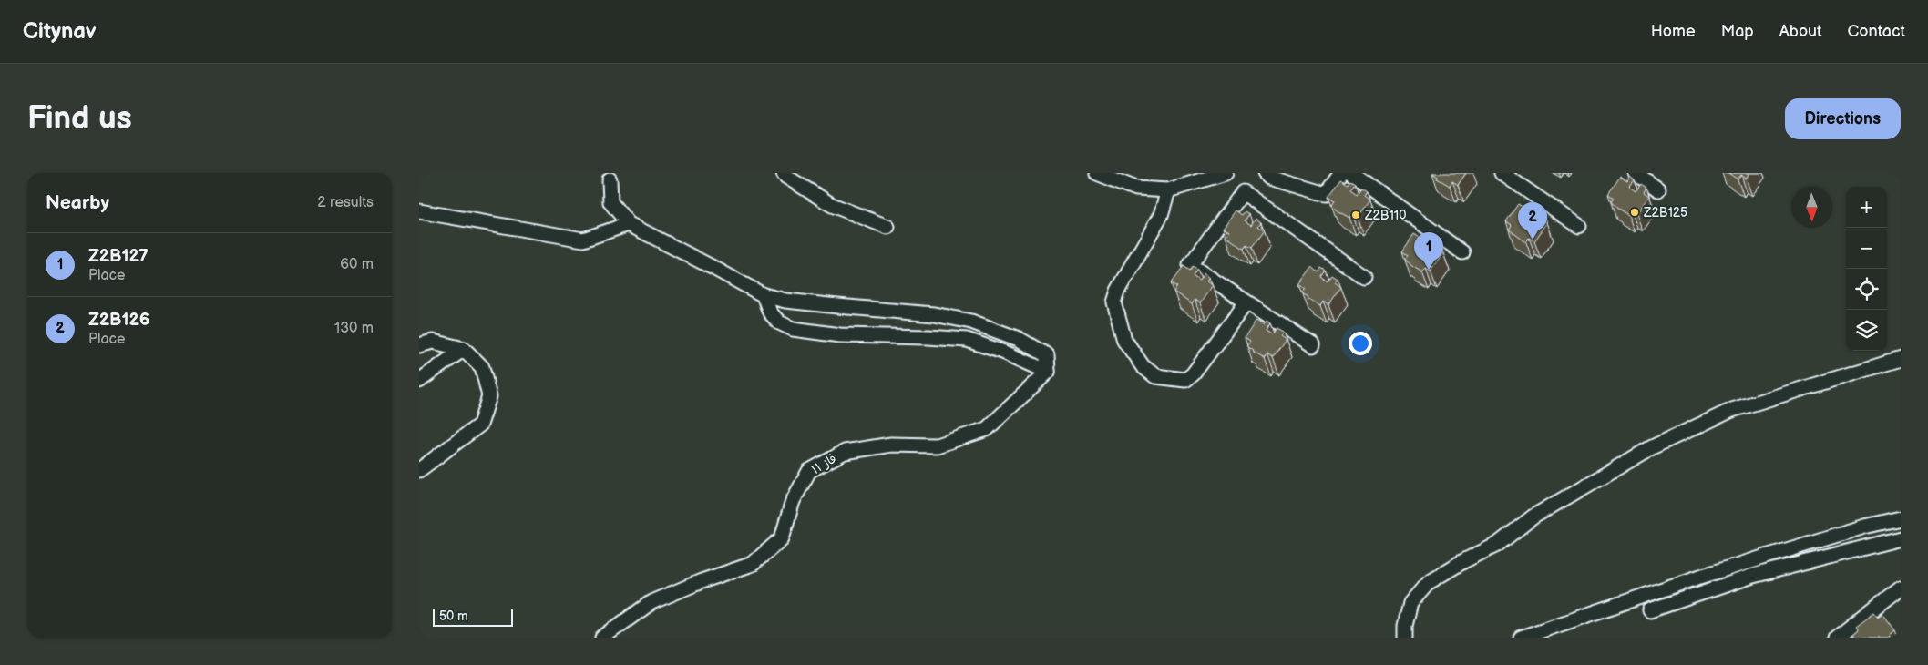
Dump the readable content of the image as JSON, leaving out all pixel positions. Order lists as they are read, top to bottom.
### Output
{
  "streets": {
    "street": ["فاز ۱۱"]
  },
  "places": ["Z2B125", "Z2B110"],
  "scale_bar": "50 m",
  "north": "bottom",
  "page": {
    "header": "Citynav",
    "nav": [
      "Home",
      "Map",
      "About",
      "Contact"
    ],
    "buttons": "Directions",
    "title": "Find us",
    "heading": ["Nearby", "2 results"],
    "map_buttons": ["+", "−"],
    "pins": ["2", "1"],
    "list": [
      {
        "mark": "1",
        "name": "Z2B127",
        "note": "Place",
        "value": "60 m"
      },
      {
        "mark": "2",
        "name": "Z2B126",
        "note": "Place",
        "value": "130 m"
      }
    ],
    "scale": "50 m"
  }
}
